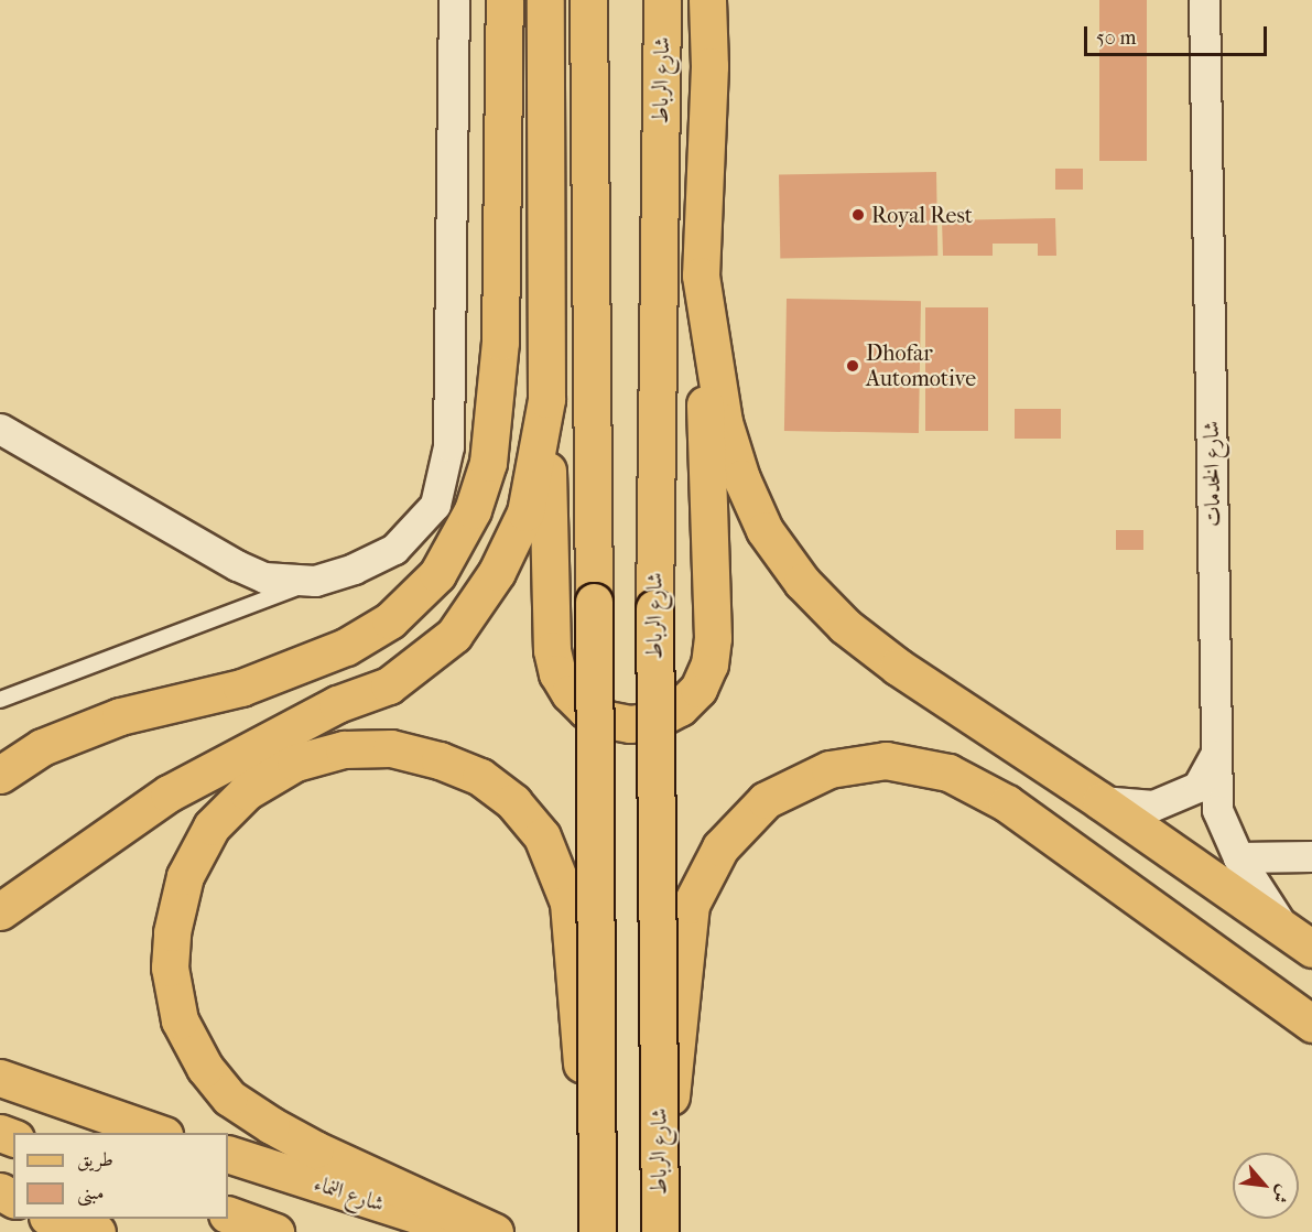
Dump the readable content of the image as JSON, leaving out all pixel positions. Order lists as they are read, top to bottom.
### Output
{
  "streets": {
    "main road": ["شارع الرباط", "شارع النماء"],
    "street": ["شارع الخدمات"]
  },
  "places": ["Royal Rest", "Dhofar Automotive"],
  "legend": ["طريق", "مبنى"],
  "scale_bar": "50 m",
  "north": "bottom right"
}
